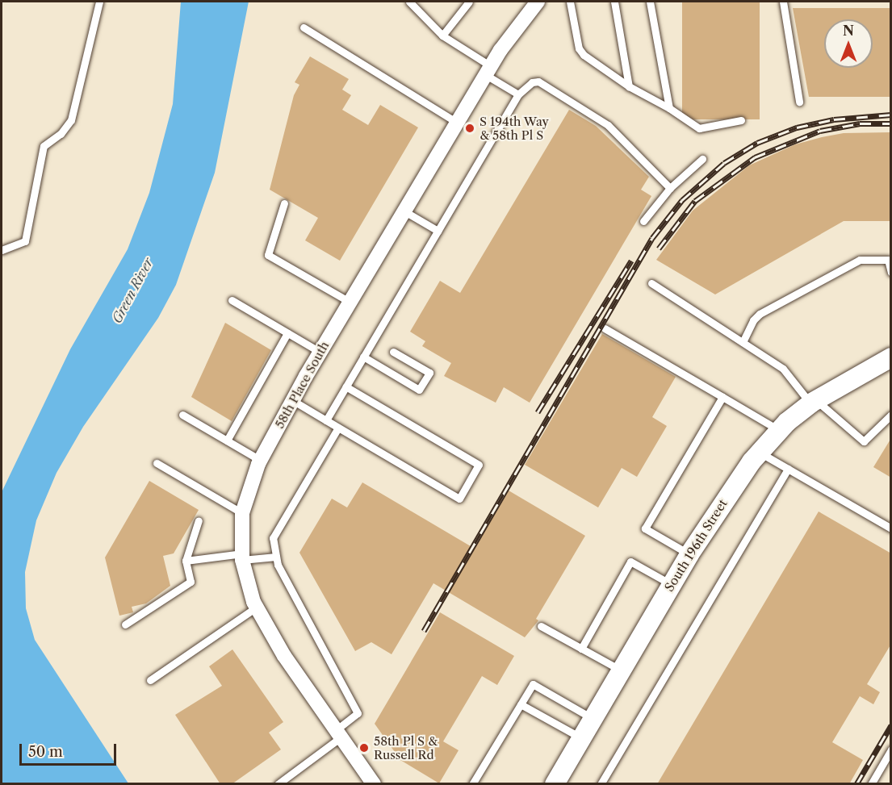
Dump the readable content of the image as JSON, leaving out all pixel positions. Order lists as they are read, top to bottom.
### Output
{
  "streets": {
    "main road": ["South 196th Street"],
    "street": ["58th Place South"]
  },
  "water": ["Green River"],
  "places": ["S 194th Way & 58th Pl S", "58th Pl S & Russell Rd"],
  "scale_bar": "50 m",
  "north": "top"
}
